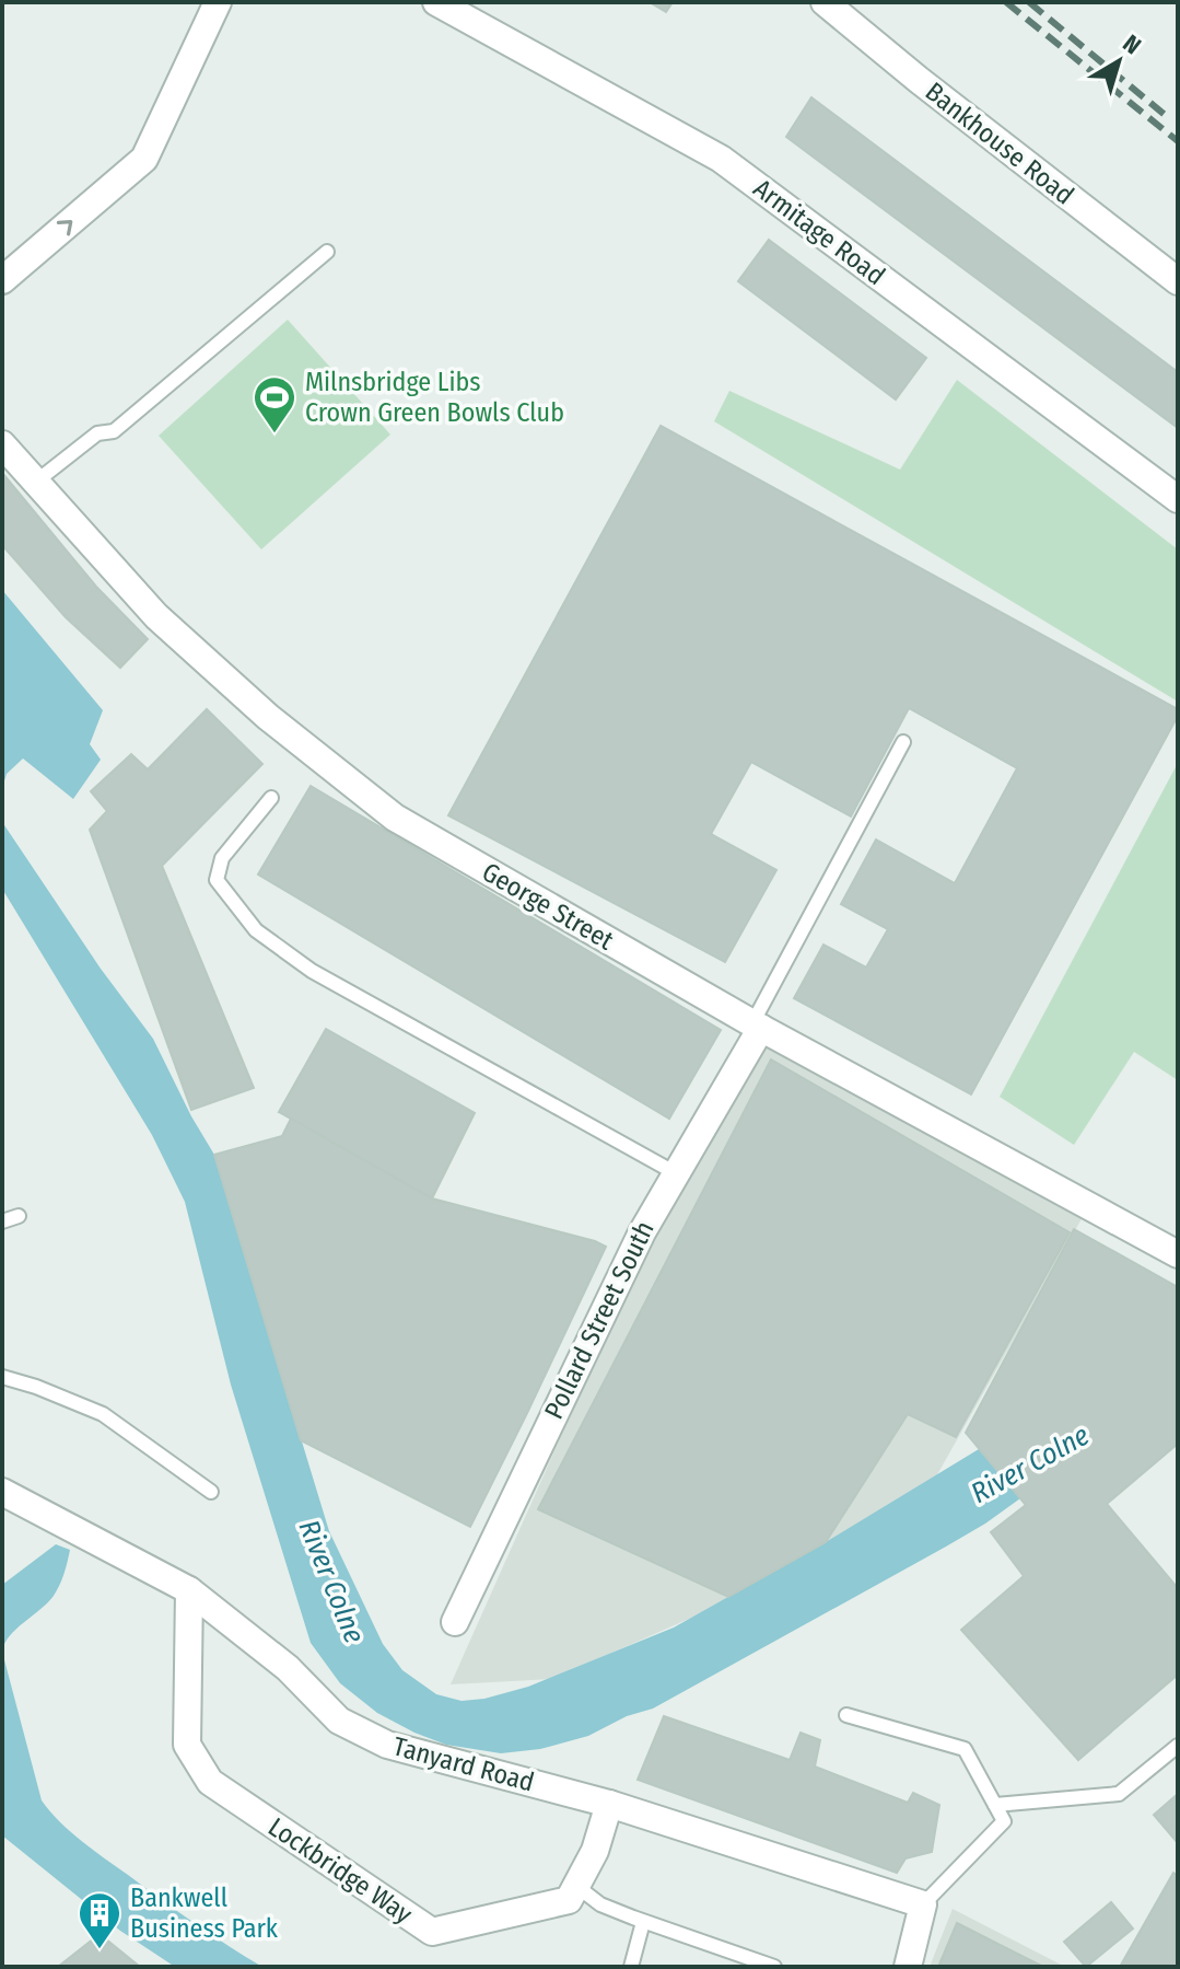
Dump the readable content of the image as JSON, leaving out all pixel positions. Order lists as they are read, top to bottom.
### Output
{
  "streets": {
    "street": [
      "Bankhouse Road",
      "Armitage Road",
      "George Street",
      "Pollard Street South",
      "Tanyard Road",
      "Lockbridge Way"
    ]
  },
  "crossings": [
    ["George Street", "Pollard Street South"],
    ["Tanyard Road", "Lockbridge Way"]
  ],
  "water": ["River Colne"],
  "places": {
    "sports": ["Milnsbridge Libs Crown Green Bowls Club"],
    "building": ["Bankwell Business Park"]
  },
  "north": "top right"
}
